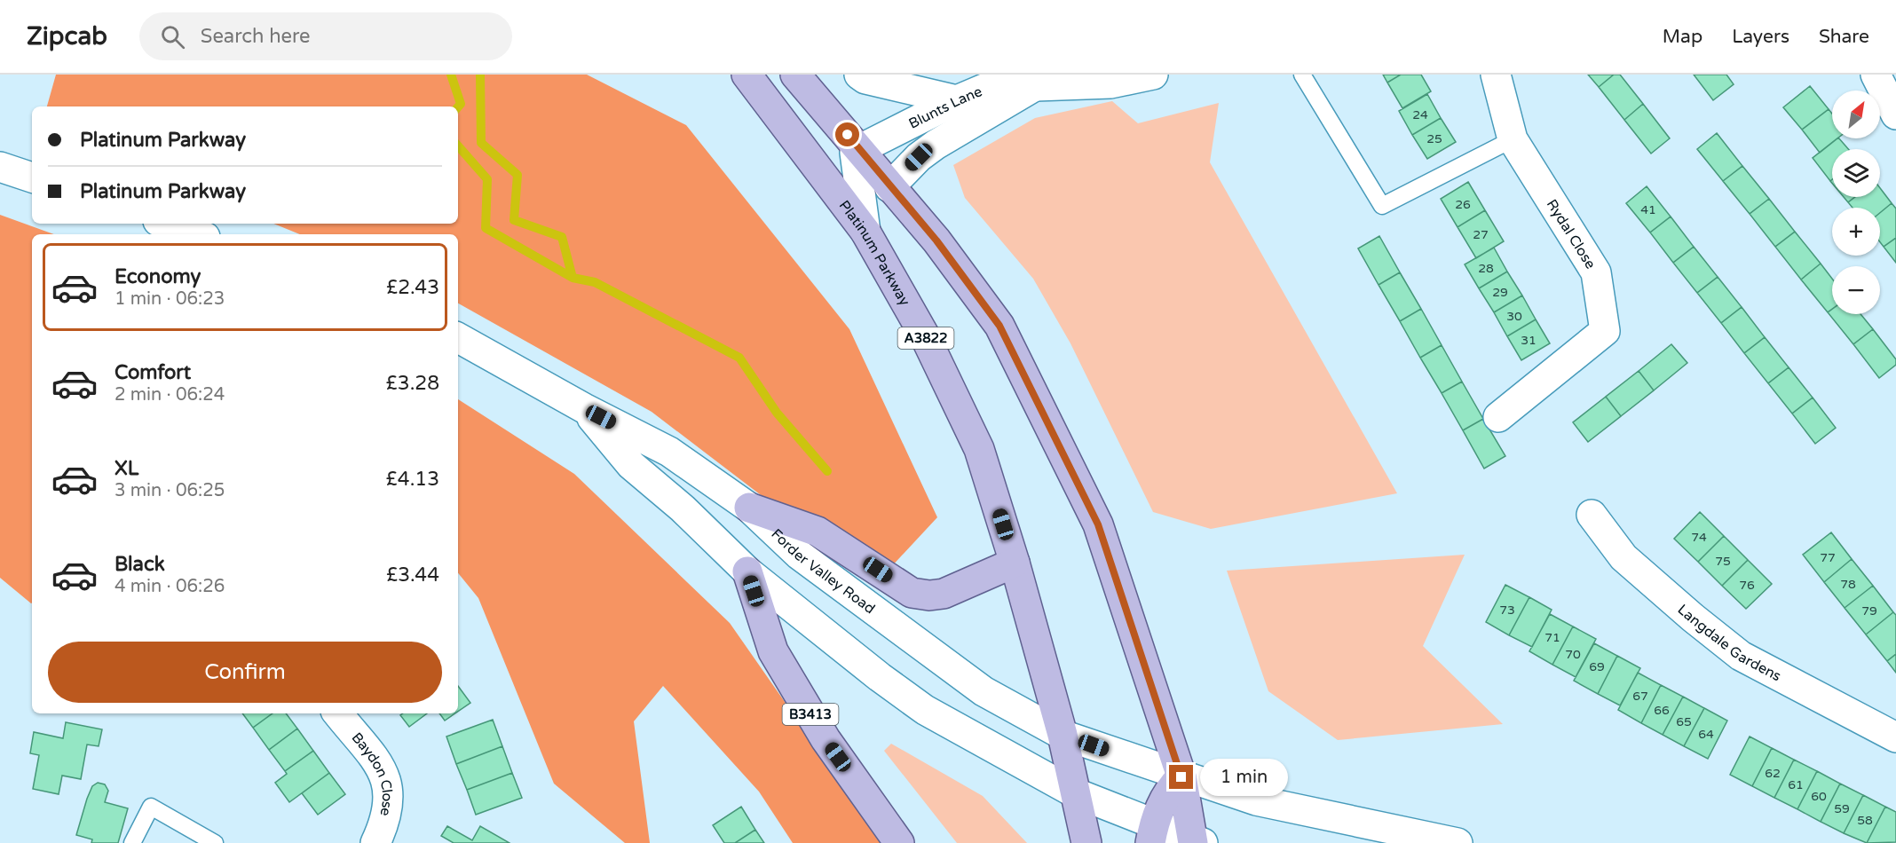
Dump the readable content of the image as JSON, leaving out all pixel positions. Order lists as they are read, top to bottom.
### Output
{
  "streets": {
    "main road": [
      "Blunts Lane",
      "Rydal Close",
      "Platinum Parkway",
      "A3822",
      "Forder Valley Road",
      "Langdale Gardens",
      "B3413",
      "Baydon Close"
    ]
  },
  "crossings": [
    ["Platinum Parkway", "A3822"],
    ["Platinum Parkway", "Forder Valley Road"],
    ["A3822", "Forder Valley Road"],
    ["Forder Valley Road", "B3413"]
  ],
  "house_numbers": [
    "24",
    "25",
    "26",
    "41",
    "27",
    "28",
    "29",
    "30",
    "31",
    "74",
    "77",
    "75",
    "78",
    "76",
    "73",
    "79",
    "71",
    "70",
    "69",
    "67",
    "66",
    "65",
    "64",
    "62",
    "61",
    "60",
    "59",
    "58"
  ],
  "north": "top right",
  "page": {
    "header": "Zipcab",
    "search": "Search here",
    "nav": ["Map", "Layers", "Share"],
    "map_buttons": ["+", "−"],
    "banner": ["Platinum Parkway", "Platinum Parkway"],
    "list": [
      {
        "name": "Economy",
        "note": "1 min · 06:23",
        "value": "£2.43"
      },
      {
        "name": "Comfort",
        "note": "2 min · 06:24",
        "value": "£3.28"
      },
      {
        "name": "XL",
        "note": "3 min · 06:25",
        "value": "£4.13"
      },
      {
        "name": "Black",
        "note": "4 min · 06:26",
        "value": "£3.44"
      }
    ],
    "buttons": "Confirm",
    "bubble": "1 min"
  }
}
